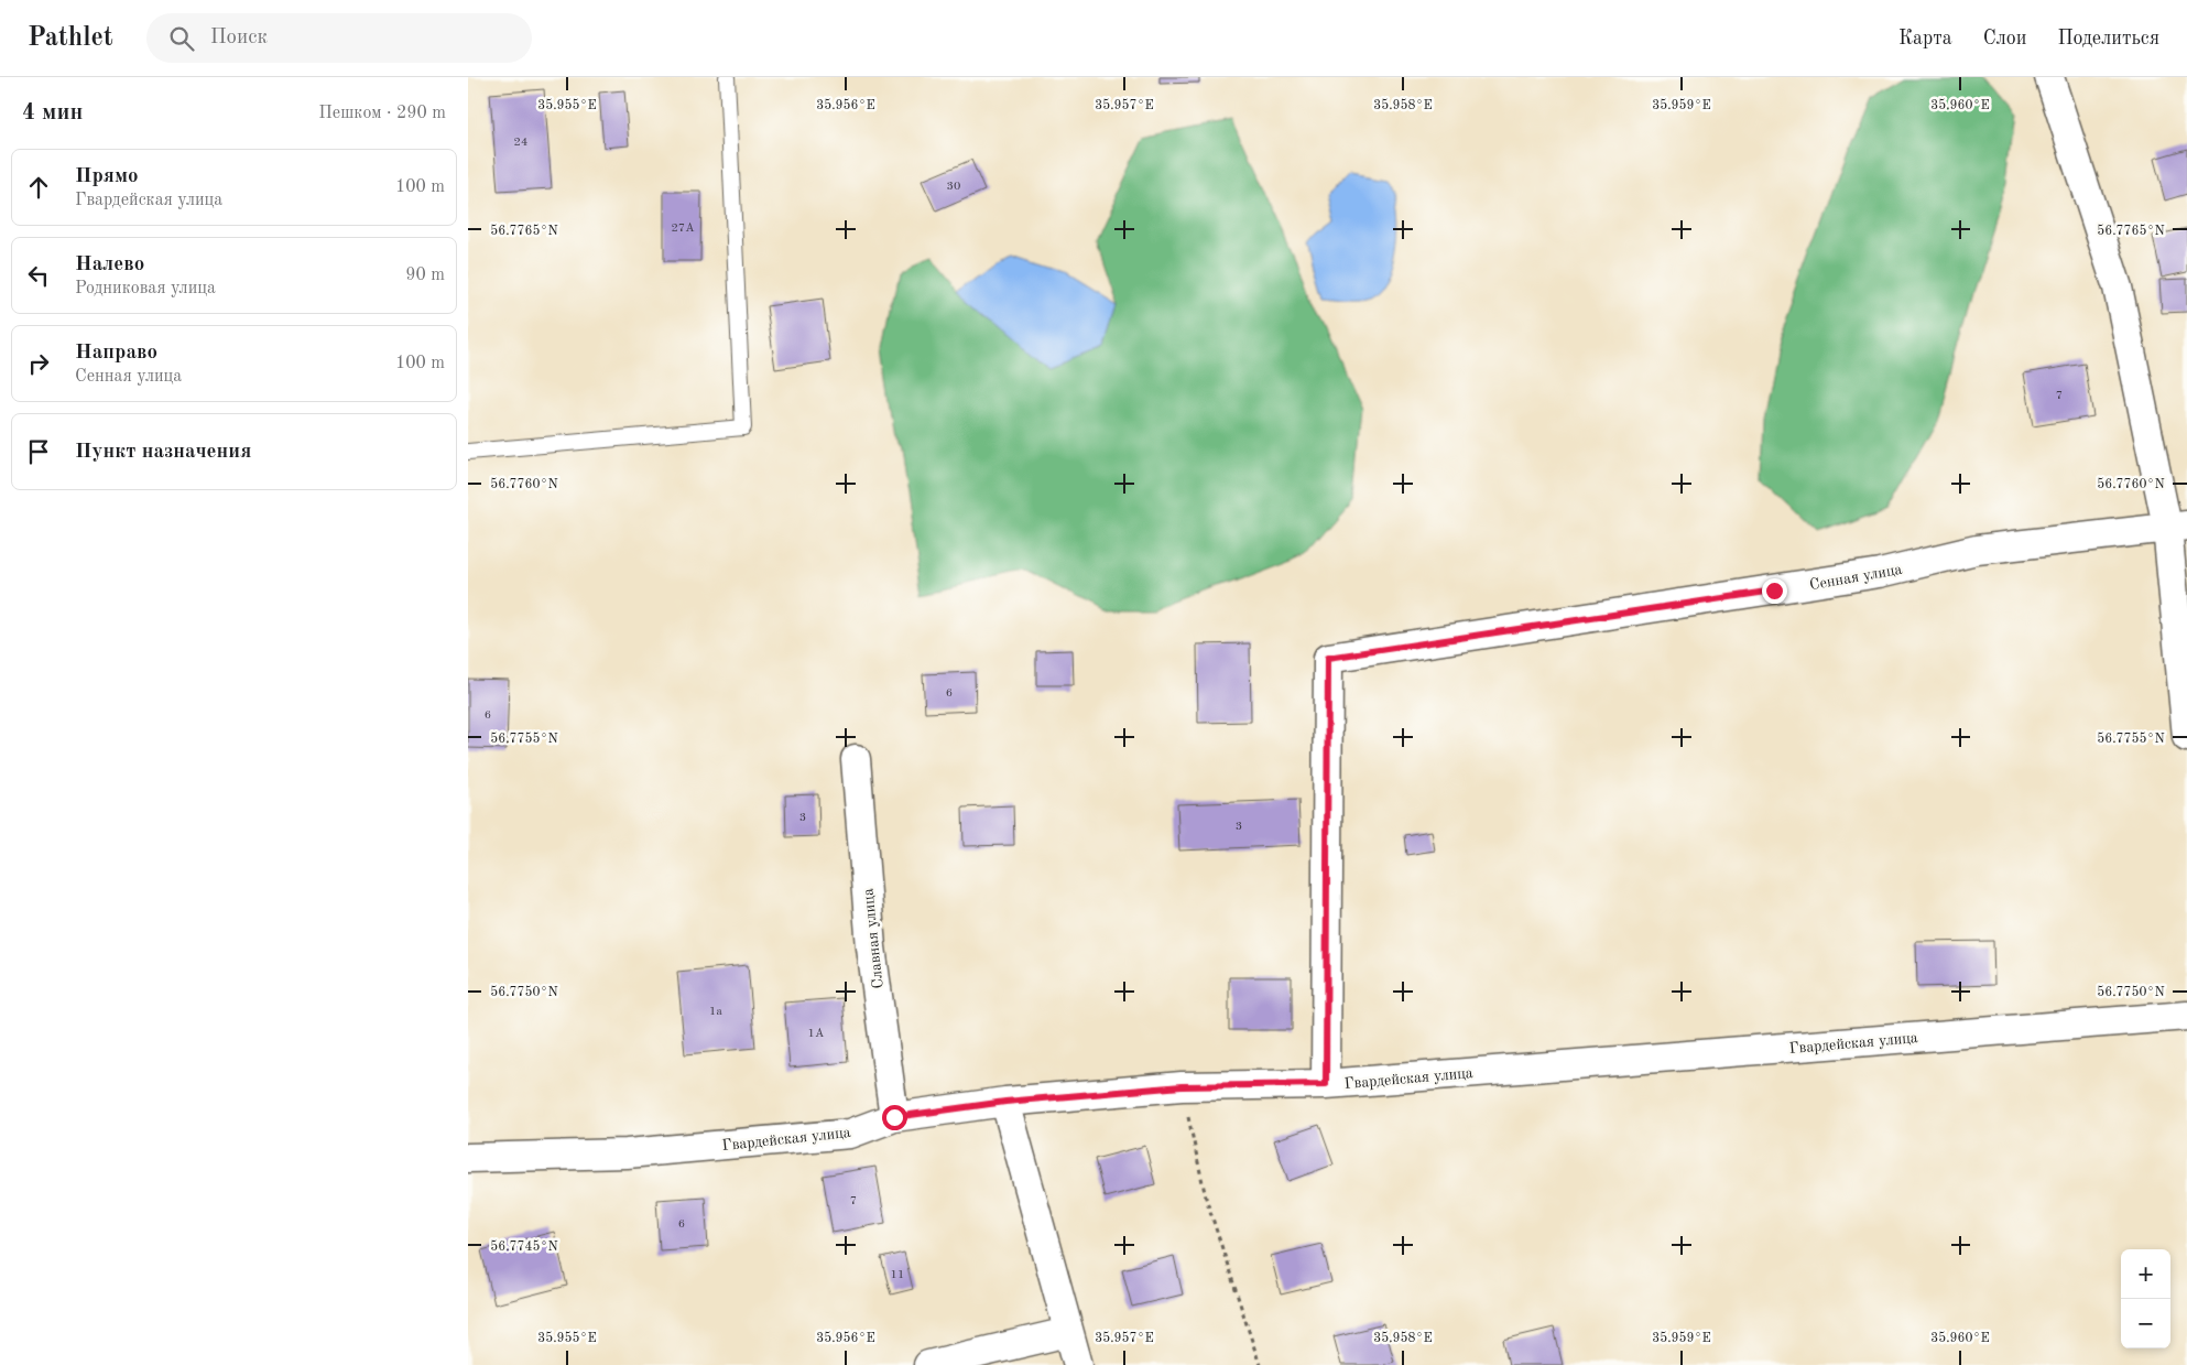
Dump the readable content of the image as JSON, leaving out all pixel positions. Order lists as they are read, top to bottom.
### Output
{
  "streets": {
    "street": ["Сенная улица", "Славная улица", "Гвардейская улица"]
  },
  "crossings": [
    ["Сенная улица", "Гвардейская улица"],
    ["Славная улица", "Гвардейская улица"]
  ],
  "house_numbers": [
    "24",
    "30",
    "27А",
    "7",
    "6",
    "6",
    "3",
    "3",
    "1а",
    "1А",
    "7",
    "6",
    "11"
  ],
  "page": {
    "header": "Pathlet",
    "search": "Поиск",
    "nav": ["Карта", "Слои", "Поделиться"],
    "heading": ["4 мин", "Пешком · 290 m"],
    "list": [
      ["Прямо", "Гвардейская улица", "100 m"],
      ["Налево", "Родниковая улица", "90 m"],
      ["Направо", "Сенная улица", "100 m"],
      "Пункт назначения"
    ],
    "map_buttons": ["+", "−"]
  },
  "coordinates": [
    "35.955°E",
    "35.956°E",
    "35.957°E",
    "35.958°E",
    "35.959°E",
    "35.960°E",
    "56.7765°N",
    "56.7760°N",
    "56.7755°N",
    "56.7750°N",
    "56.7745°N"
  ]
}
